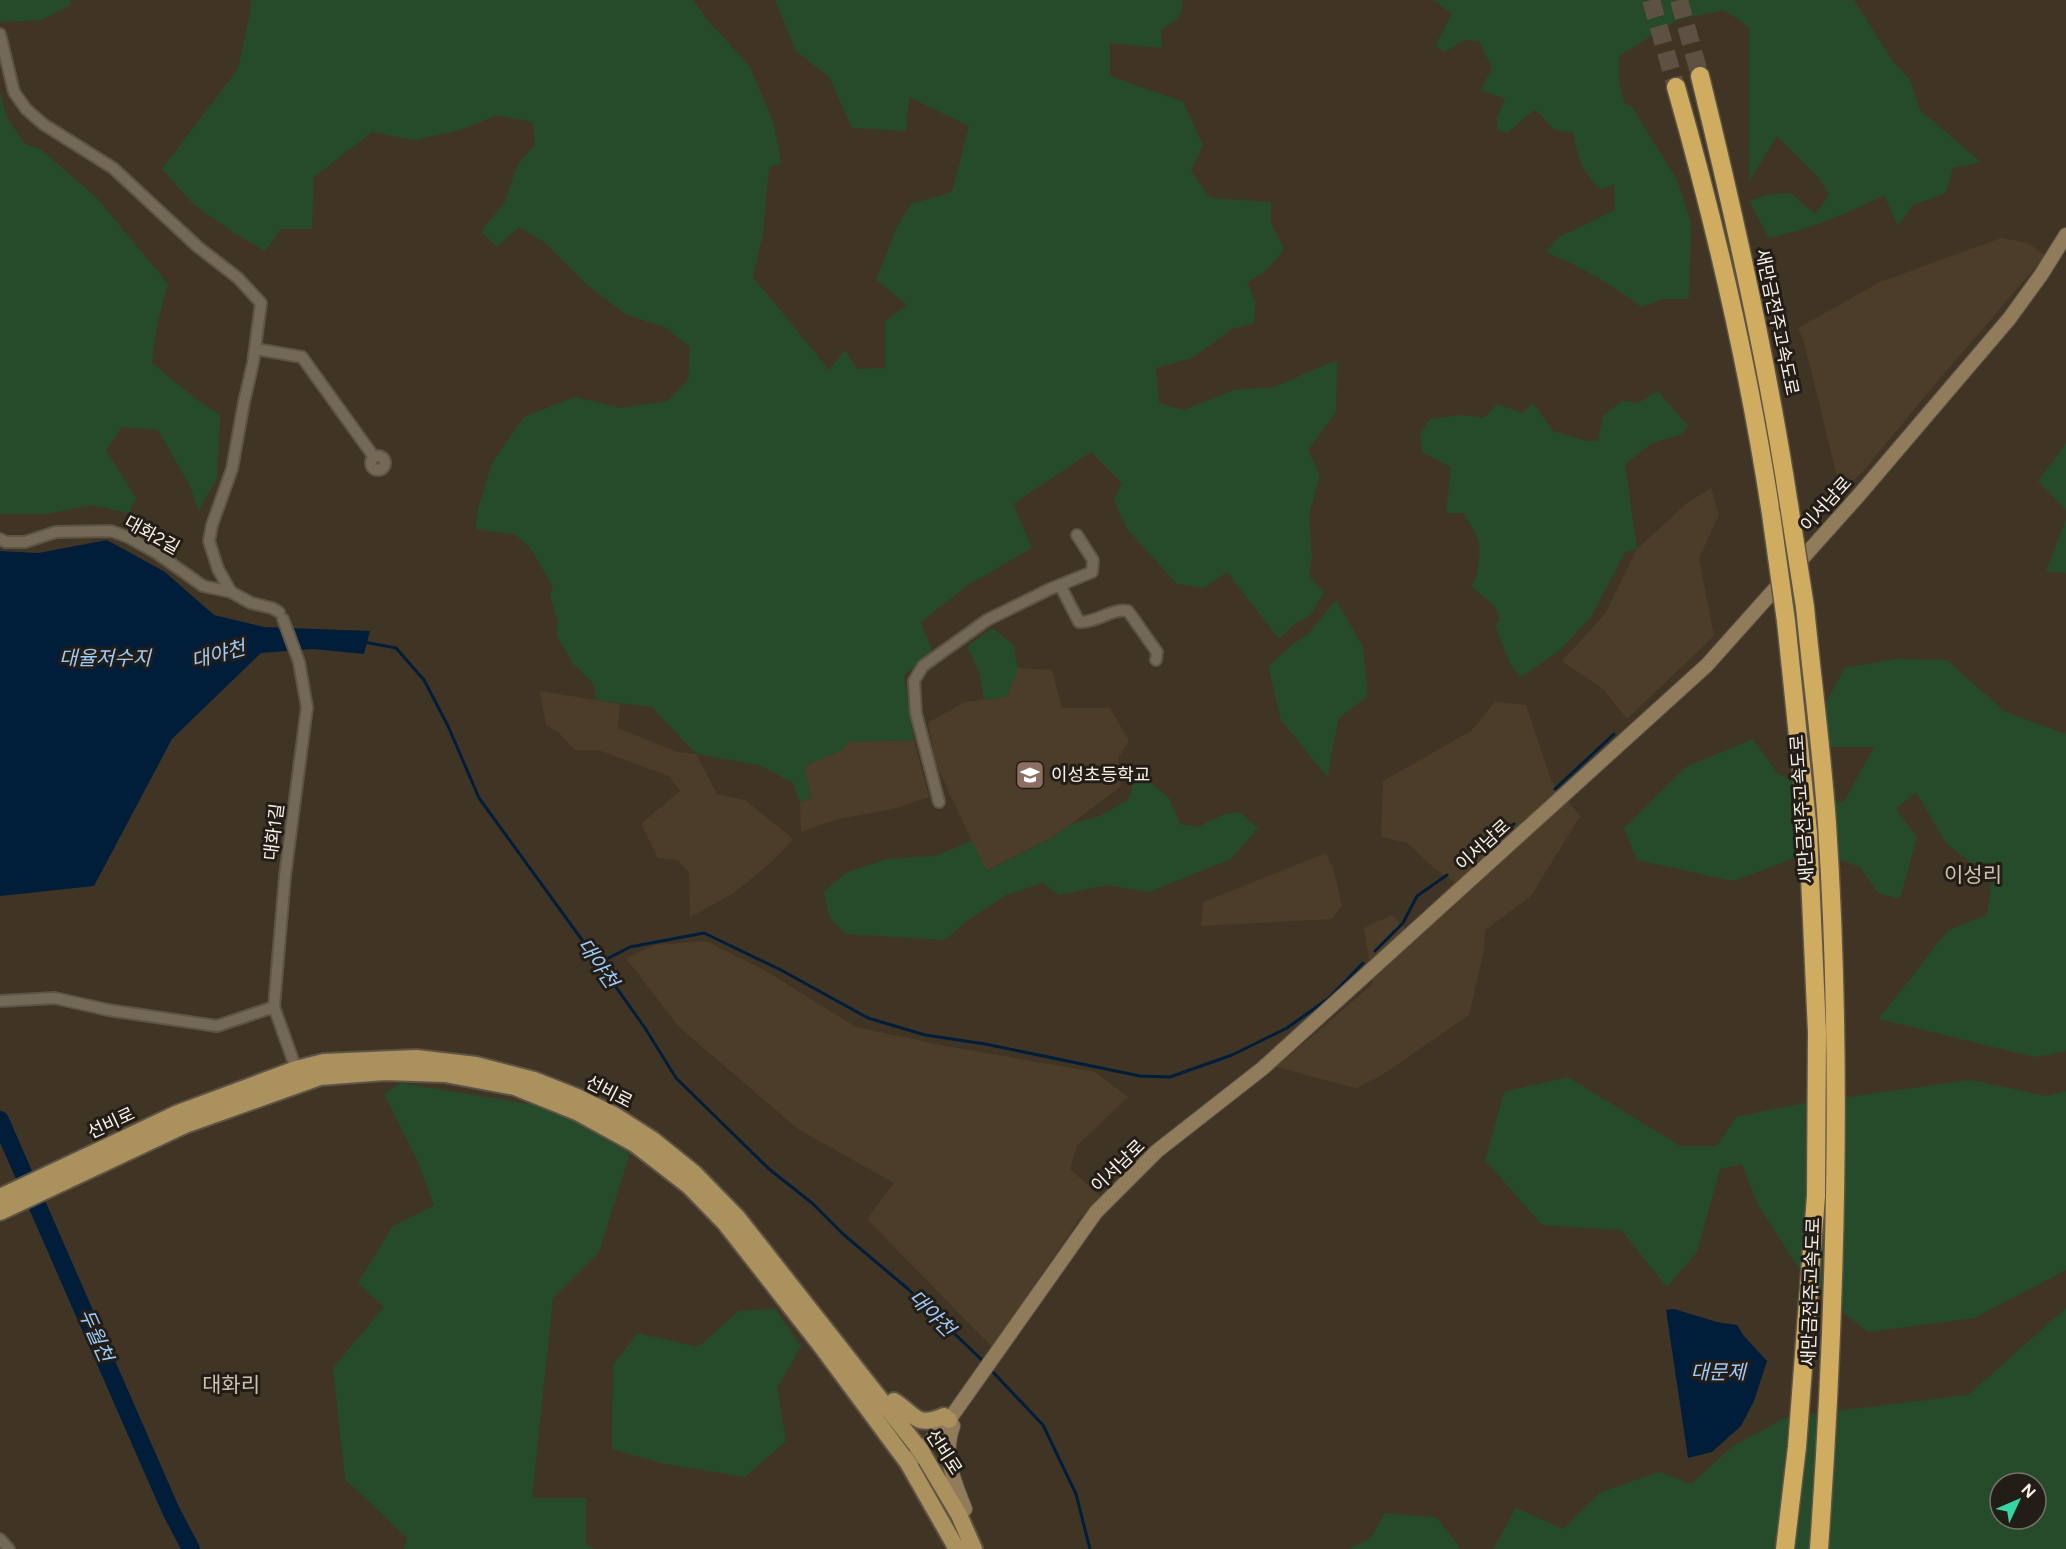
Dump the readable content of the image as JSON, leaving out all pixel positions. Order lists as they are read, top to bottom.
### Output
{
  "streets": {
    "highway": ["새만금전주고속도로"],
    "main road": ["이서남로", "선비로"],
    "street": ["대화2길", "대화1길"]
  },
  "crossings": [
    ["이서남로", "선비로"],
    ["대화2길", "대화1길"],
    ["대화1길", "선비로"]
  ],
  "districts": ["이성리", "대화리"],
  "water": [
    "대야천",
    "대율저수지",
    "두월천",
    "대문제"
  ],
  "places": {
    "school or university": ["이성초등학교"]
  },
  "north": "top right"
}
